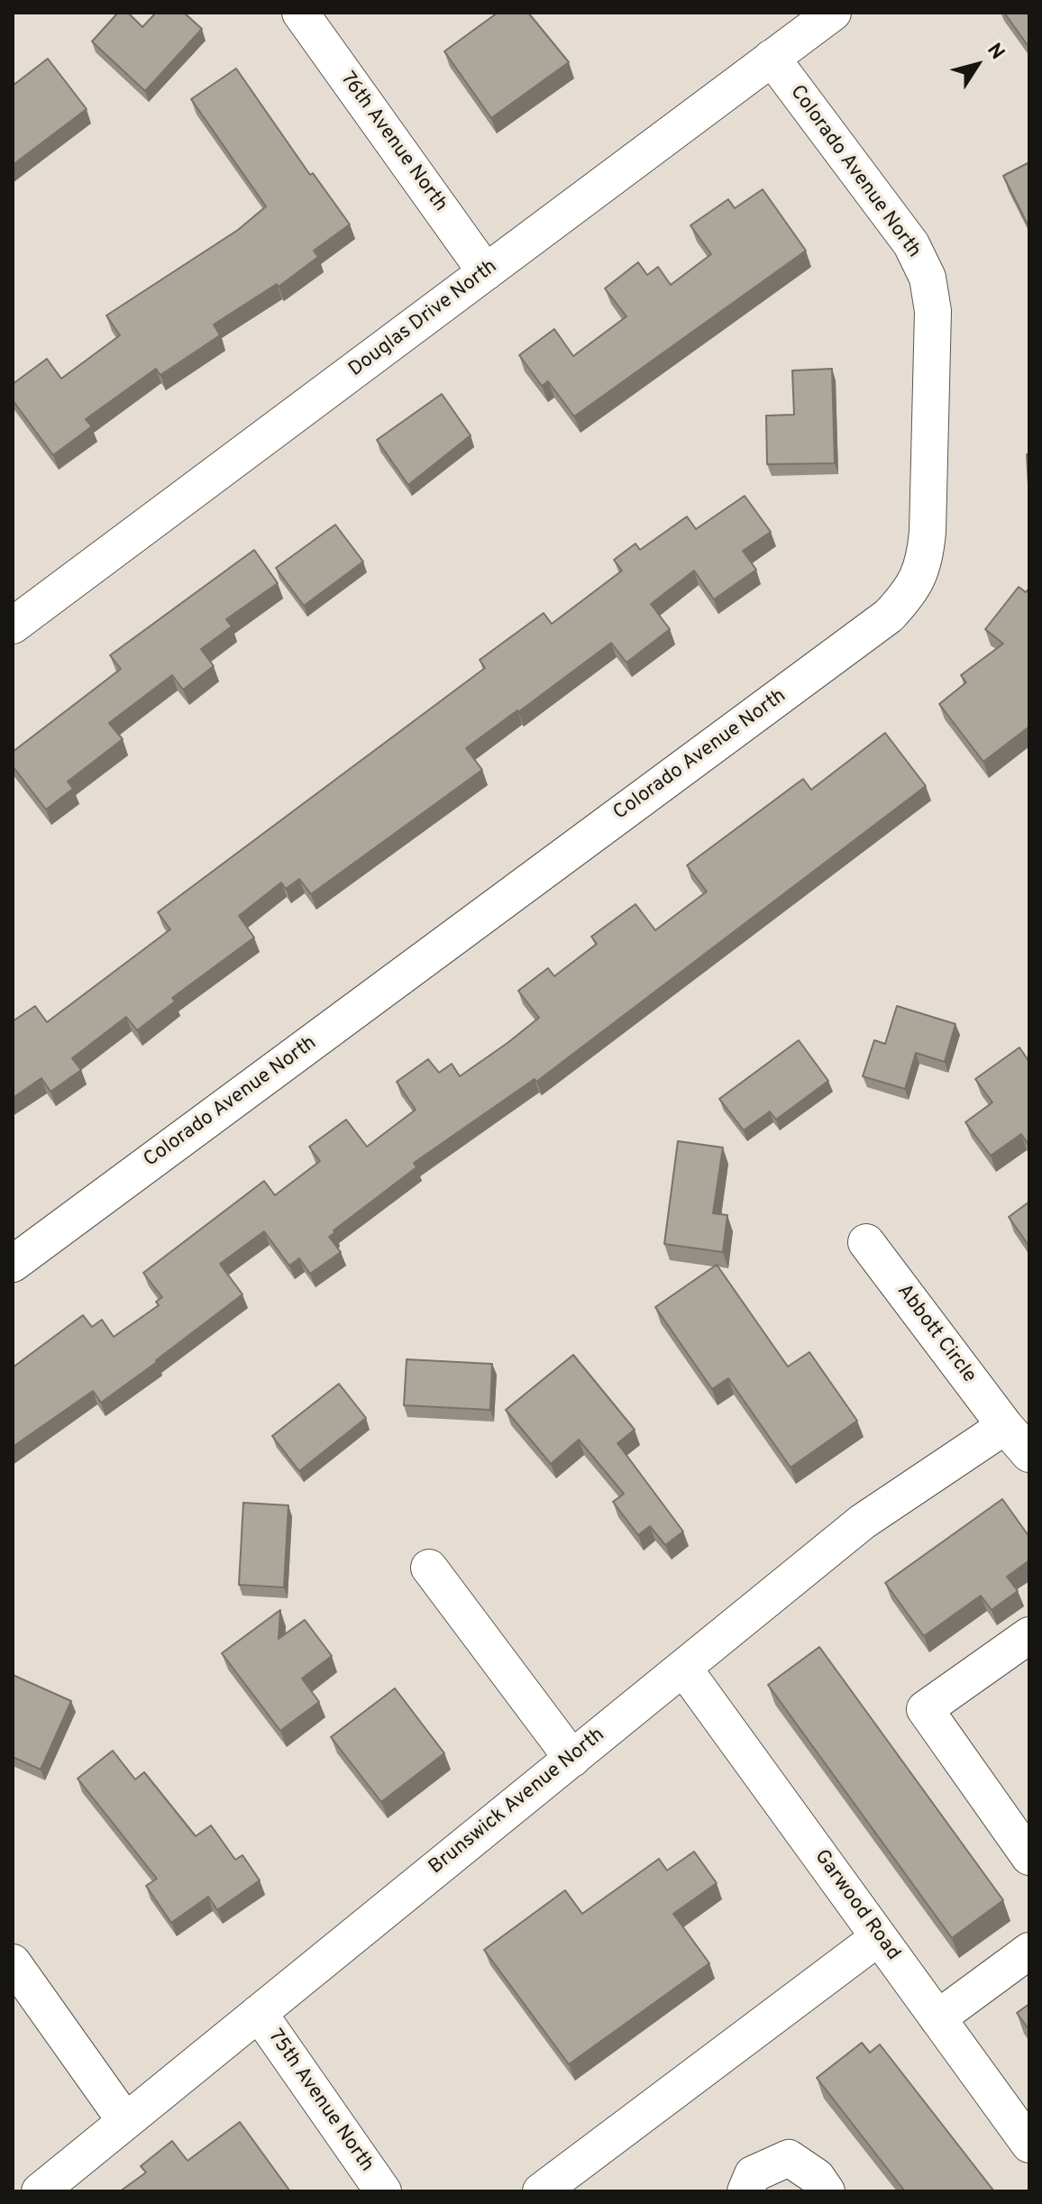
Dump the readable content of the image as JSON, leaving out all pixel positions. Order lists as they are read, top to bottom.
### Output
{
  "streets": {
    "street": [
      "76th Avenue North",
      "Colorado Avenue North",
      "Douglas Drive North",
      "Abbott Circle",
      "Brunswick Avenue North",
      "Garwood Road",
      "75th Avenue North"
    ]
  },
  "crossings": [
    ["76th Avenue North", "Douglas Drive North"],
    ["Colorado Avenue North", "Douglas Drive North"],
    ["Abbott Circle", "Brunswick Avenue North"],
    ["Brunswick Avenue North", "Garwood Road"],
    ["Brunswick Avenue North", "75th Avenue North"]
  ],
  "north": "top right"
}
